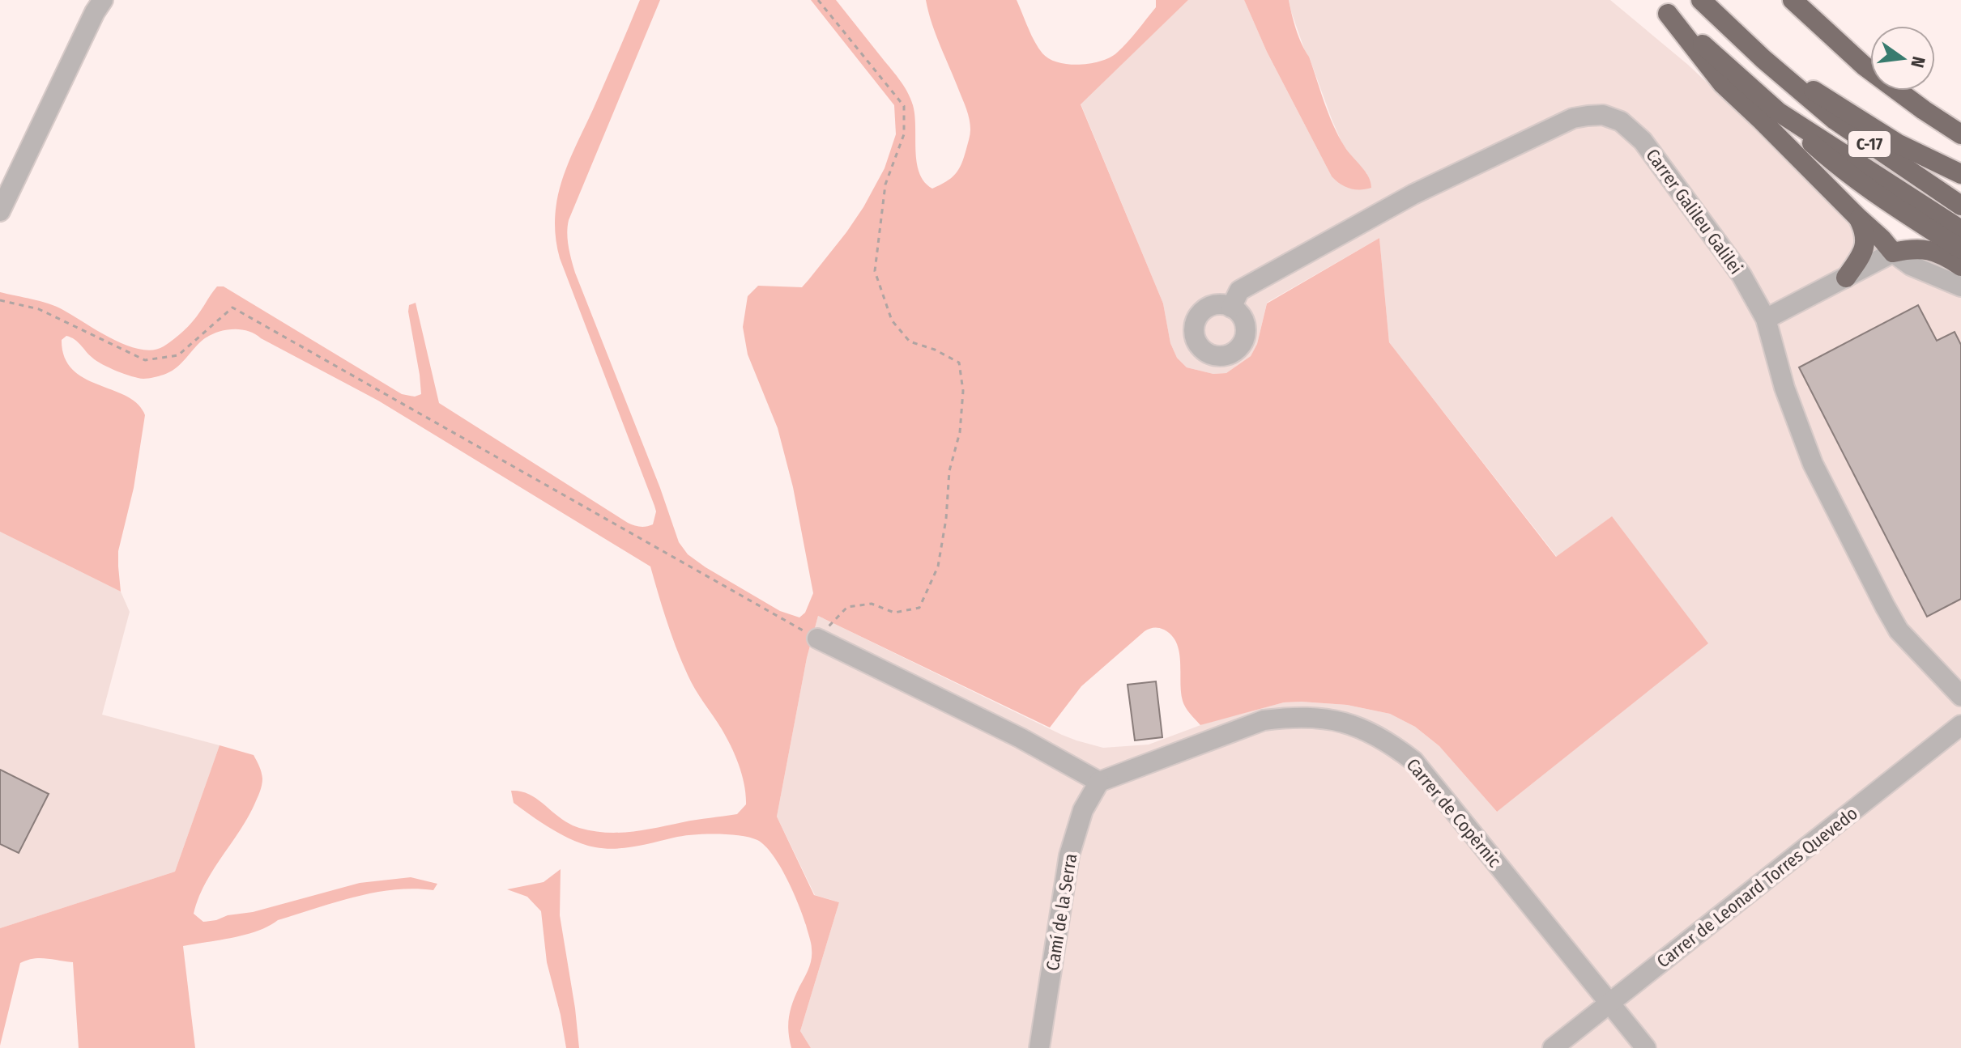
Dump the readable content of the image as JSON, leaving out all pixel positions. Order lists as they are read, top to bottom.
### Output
{
  "streets": {
    "highway": ["C-17"],
    "street": [
      "Carrer Galileu Galilei",
      "Carrer de Copèrnic",
      "Carrer de Leonard Torres Quevedo",
      "Camí de la Serra"
    ]
  },
  "crossings": [
    ["Carrer de Copèrnic", "Carrer de Leonard Torres Quevedo"],
    ["Carrer de Copèrnic", "Camí de la Serra"]
  ],
  "north": "right"
}
